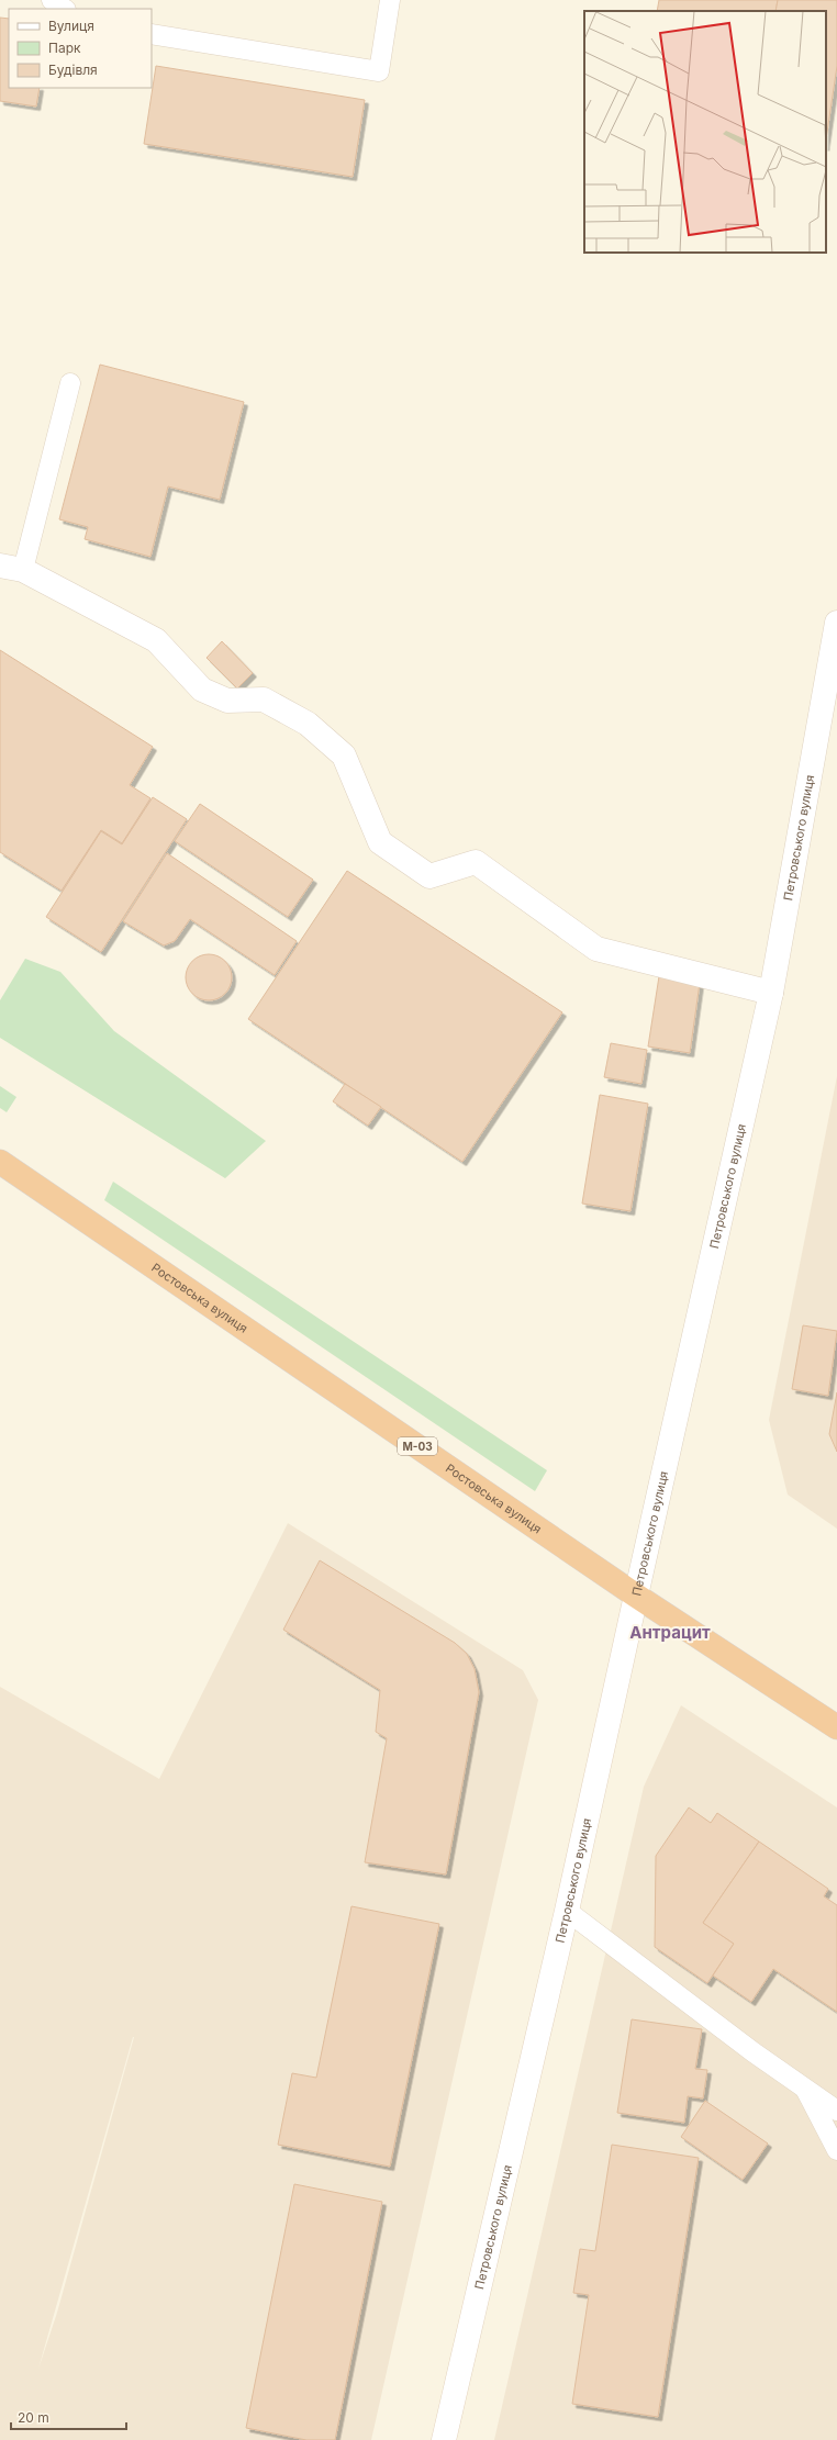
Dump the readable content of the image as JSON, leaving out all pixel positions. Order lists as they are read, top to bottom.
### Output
{
  "streets": {
    "highway": ["Ростовська вулиця", "М-03"],
    "street": ["Петровського вулиця"]
  },
  "crossings": [
    ["Петровського вулиця", "Ростовська вулиця"]
  ],
  "districts": ["Антрацит"],
  "legend": ["Вулиця", "Парк", "Будівля"],
  "scale_bar": "20 m"
}
